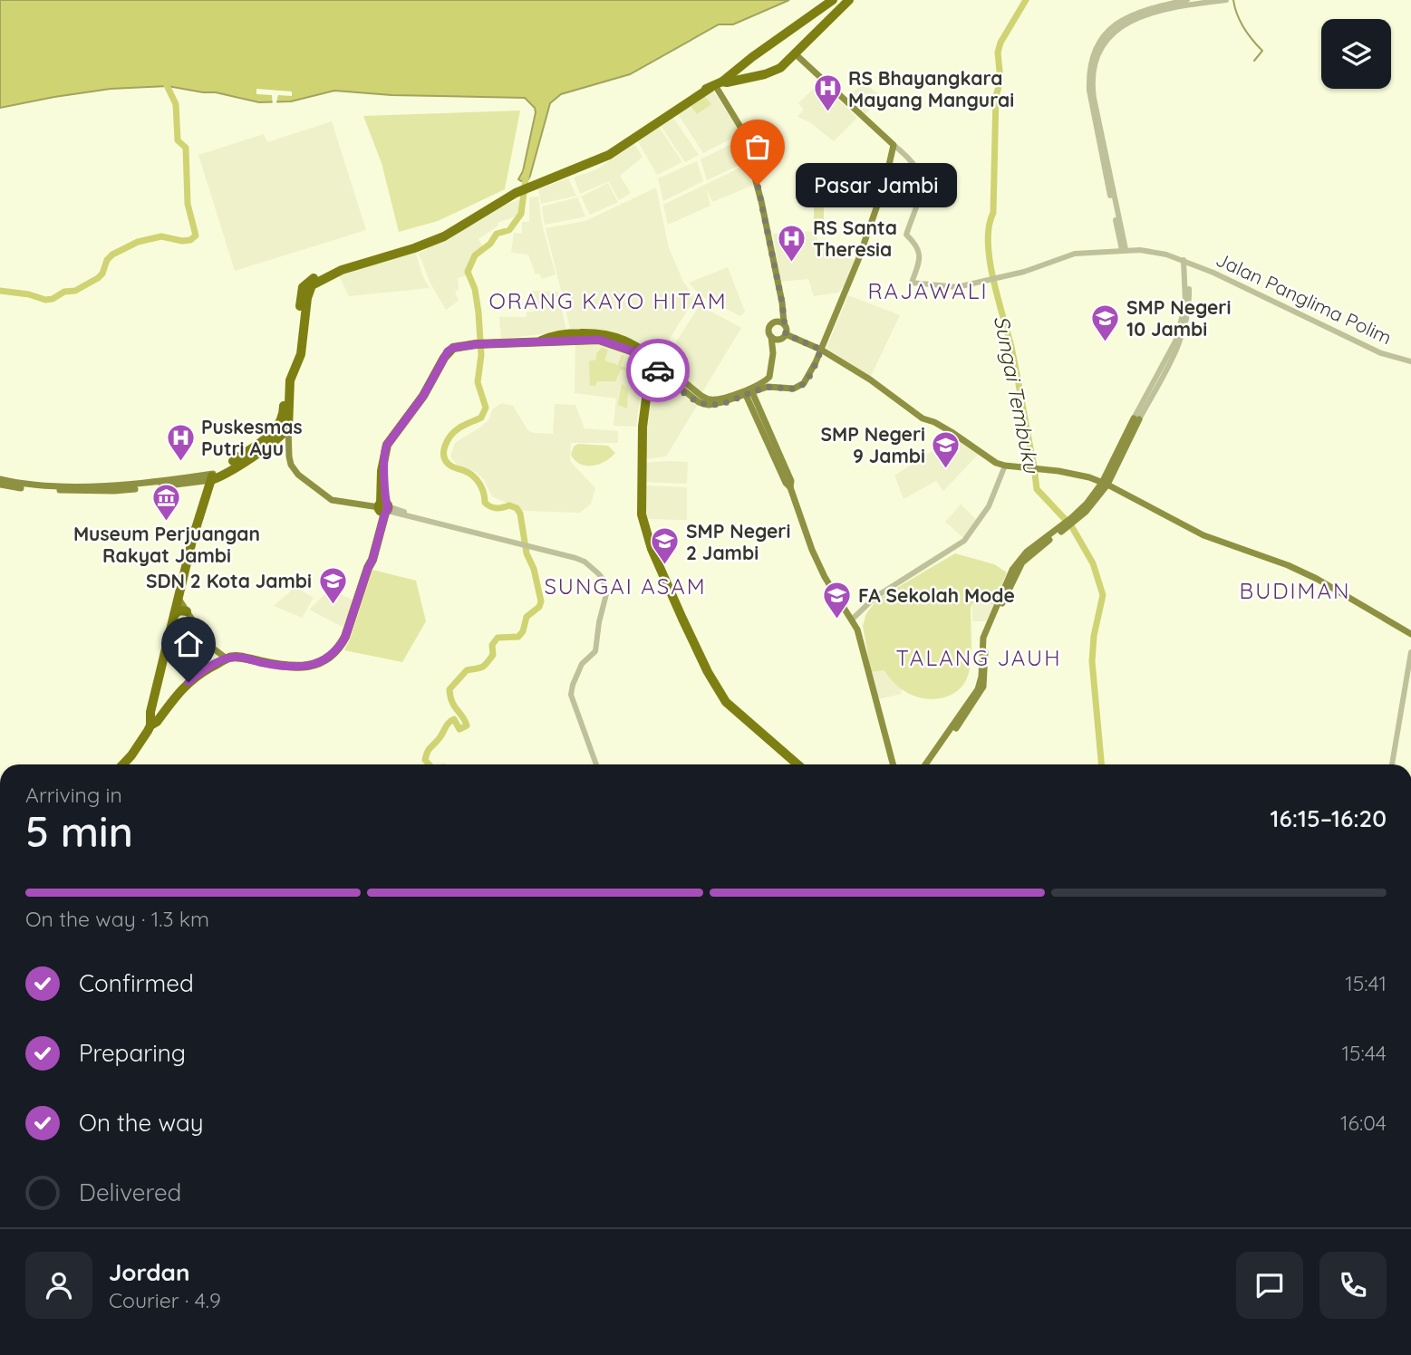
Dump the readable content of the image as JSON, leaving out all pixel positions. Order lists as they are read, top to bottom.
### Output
{
  "streets": {
    "street": ["Jalan Panglima Polim"]
  },
  "districts": [
    "RAJAWALI",
    "ORANG KAYO HITAM",
    "SUNGAI ASAM",
    "BUDIMAN",
    "TALANG JAUH"
  ],
  "water": ["Sungai Tembuku"],
  "places": {
    "hospital": ["RS Bhayangkara Mayang Mangurai", "RS Santa Theresia", "Puskesmas Putri Ayu"],
    "other": ["Pasar Jambi"],
    "school or university": [
      "SMP Negeri 10 Jambi",
      "SMP Negeri 9 Jambi",
      "SMP Negeri 2 Jambi",
      "SDN 2 Kota Jambi",
      "FA Sekolah Mode"
    ],
    "museum": ["Museum Perjuangan Rakyat Jambi"]
  },
  "page": {
    "bubble": "Pasar Jambi",
    "heading": ["5 min", "Arriving in", "16:15–16:20"],
    "panel": ["Jordan", "Courier · 4.9"],
    "bar": "On the way · 1.3 km",
    "list": [
      ["Confirmed", "15:41"],
      ["Preparing", "15:44"],
      ["On the way", "16:04"],
      "Delivered"
    ]
  }
}
